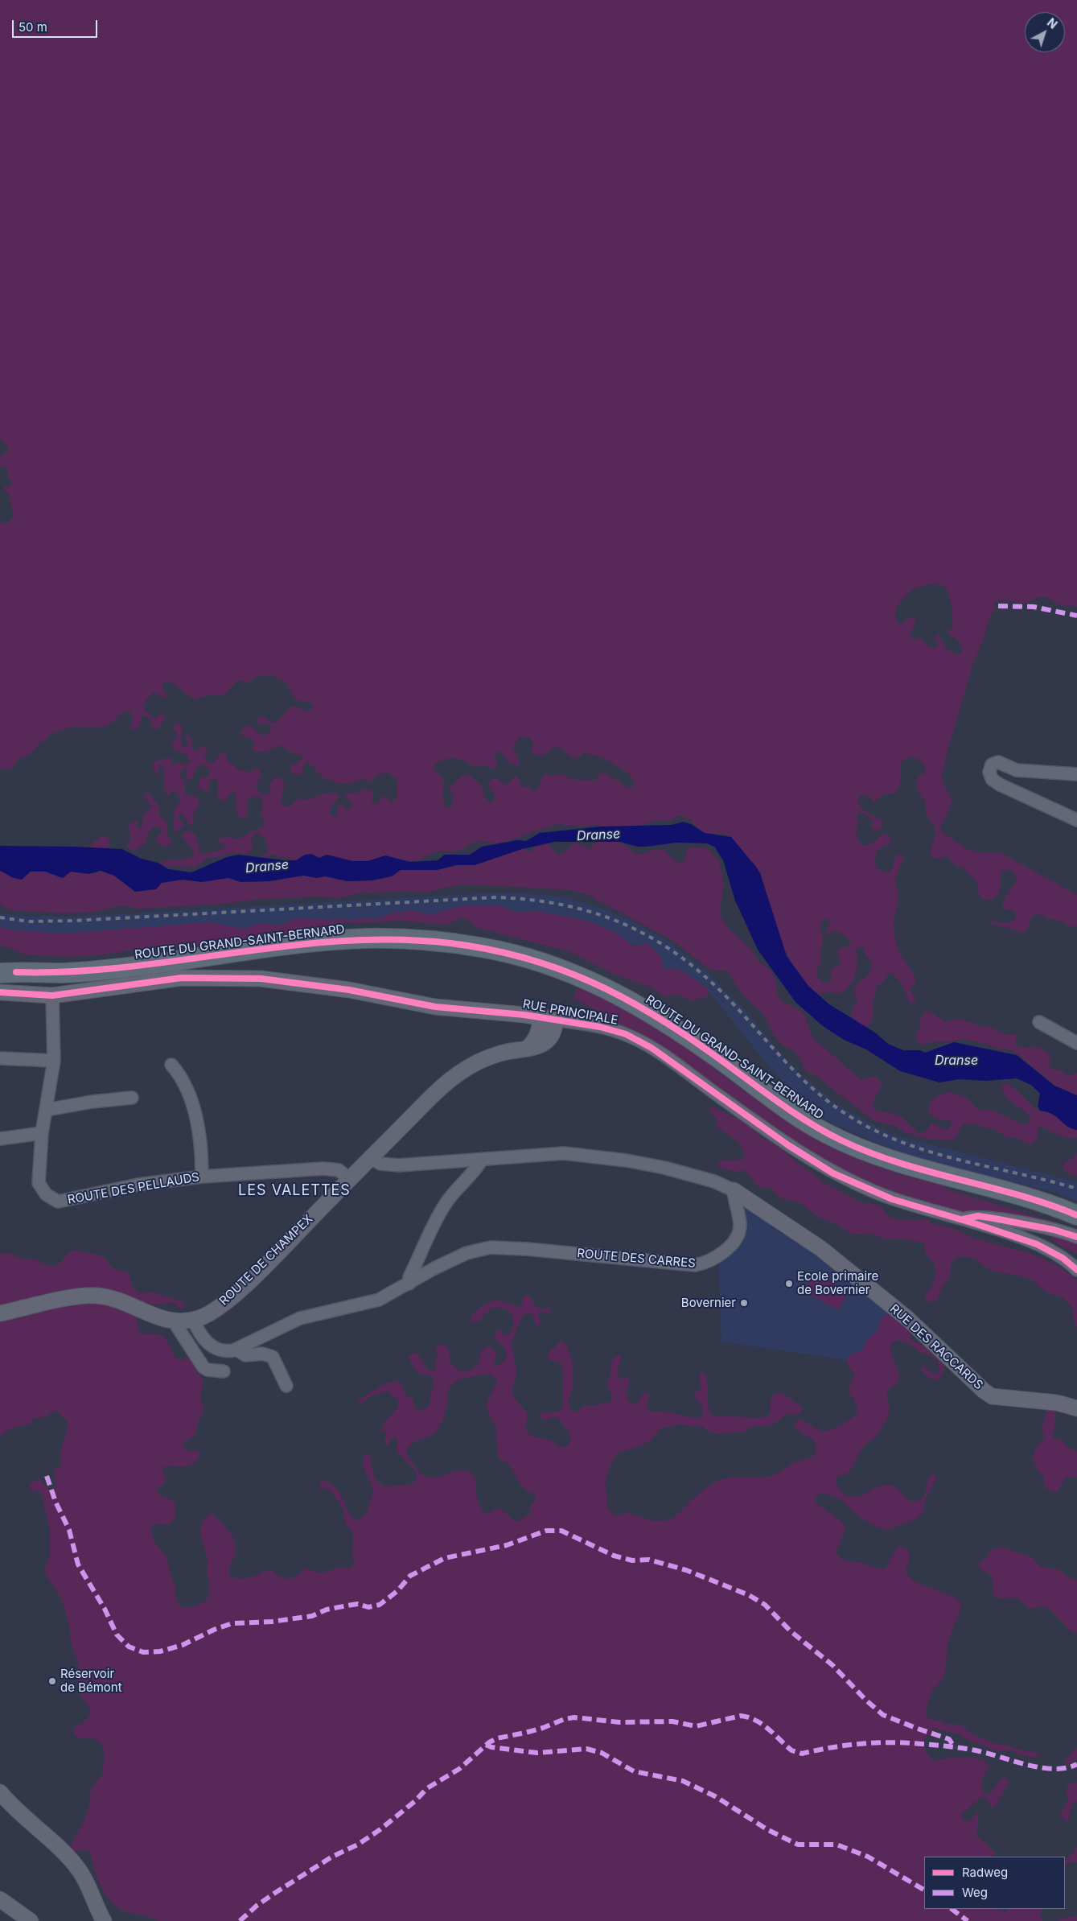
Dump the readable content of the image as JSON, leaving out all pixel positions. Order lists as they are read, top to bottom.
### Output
{
  "streets": {
    "main road": ["ROUTE DU GRAND-SAINT-BERNARD"],
    "street": [
      "RUE PRINCIPALE",
      "ROUTE DES PELLAUDS",
      "ROUTE DES CARRES",
      "ROUTE DE CHAMPEX",
      "RUE DES RACCARDS"
    ]
  },
  "crossings": [
    ["RUE PRINCIPALE", "ROUTE DES PELLAUDS"],
    ["RUE PRINCIPALE", "ROUTE DE CHAMPEX"],
    ["ROUTE DES PELLAUDS", "ROUTE DE CHAMPEX"],
    ["ROUTE DES CARRES", "ROUTE DE CHAMPEX"],
    ["ROUTE DES CARRES", "RUE DES RACCARDS"]
  ],
  "districts": ["LES VALETTES"],
  "water": ["Dranse"],
  "places": ["Ecole primaire de Bovernier", "Bovernier", "Réservoir de Bémont"],
  "legend": ["Radweg", "Weg"],
  "scale_bar": "50 m",
  "north": "top right"
}
